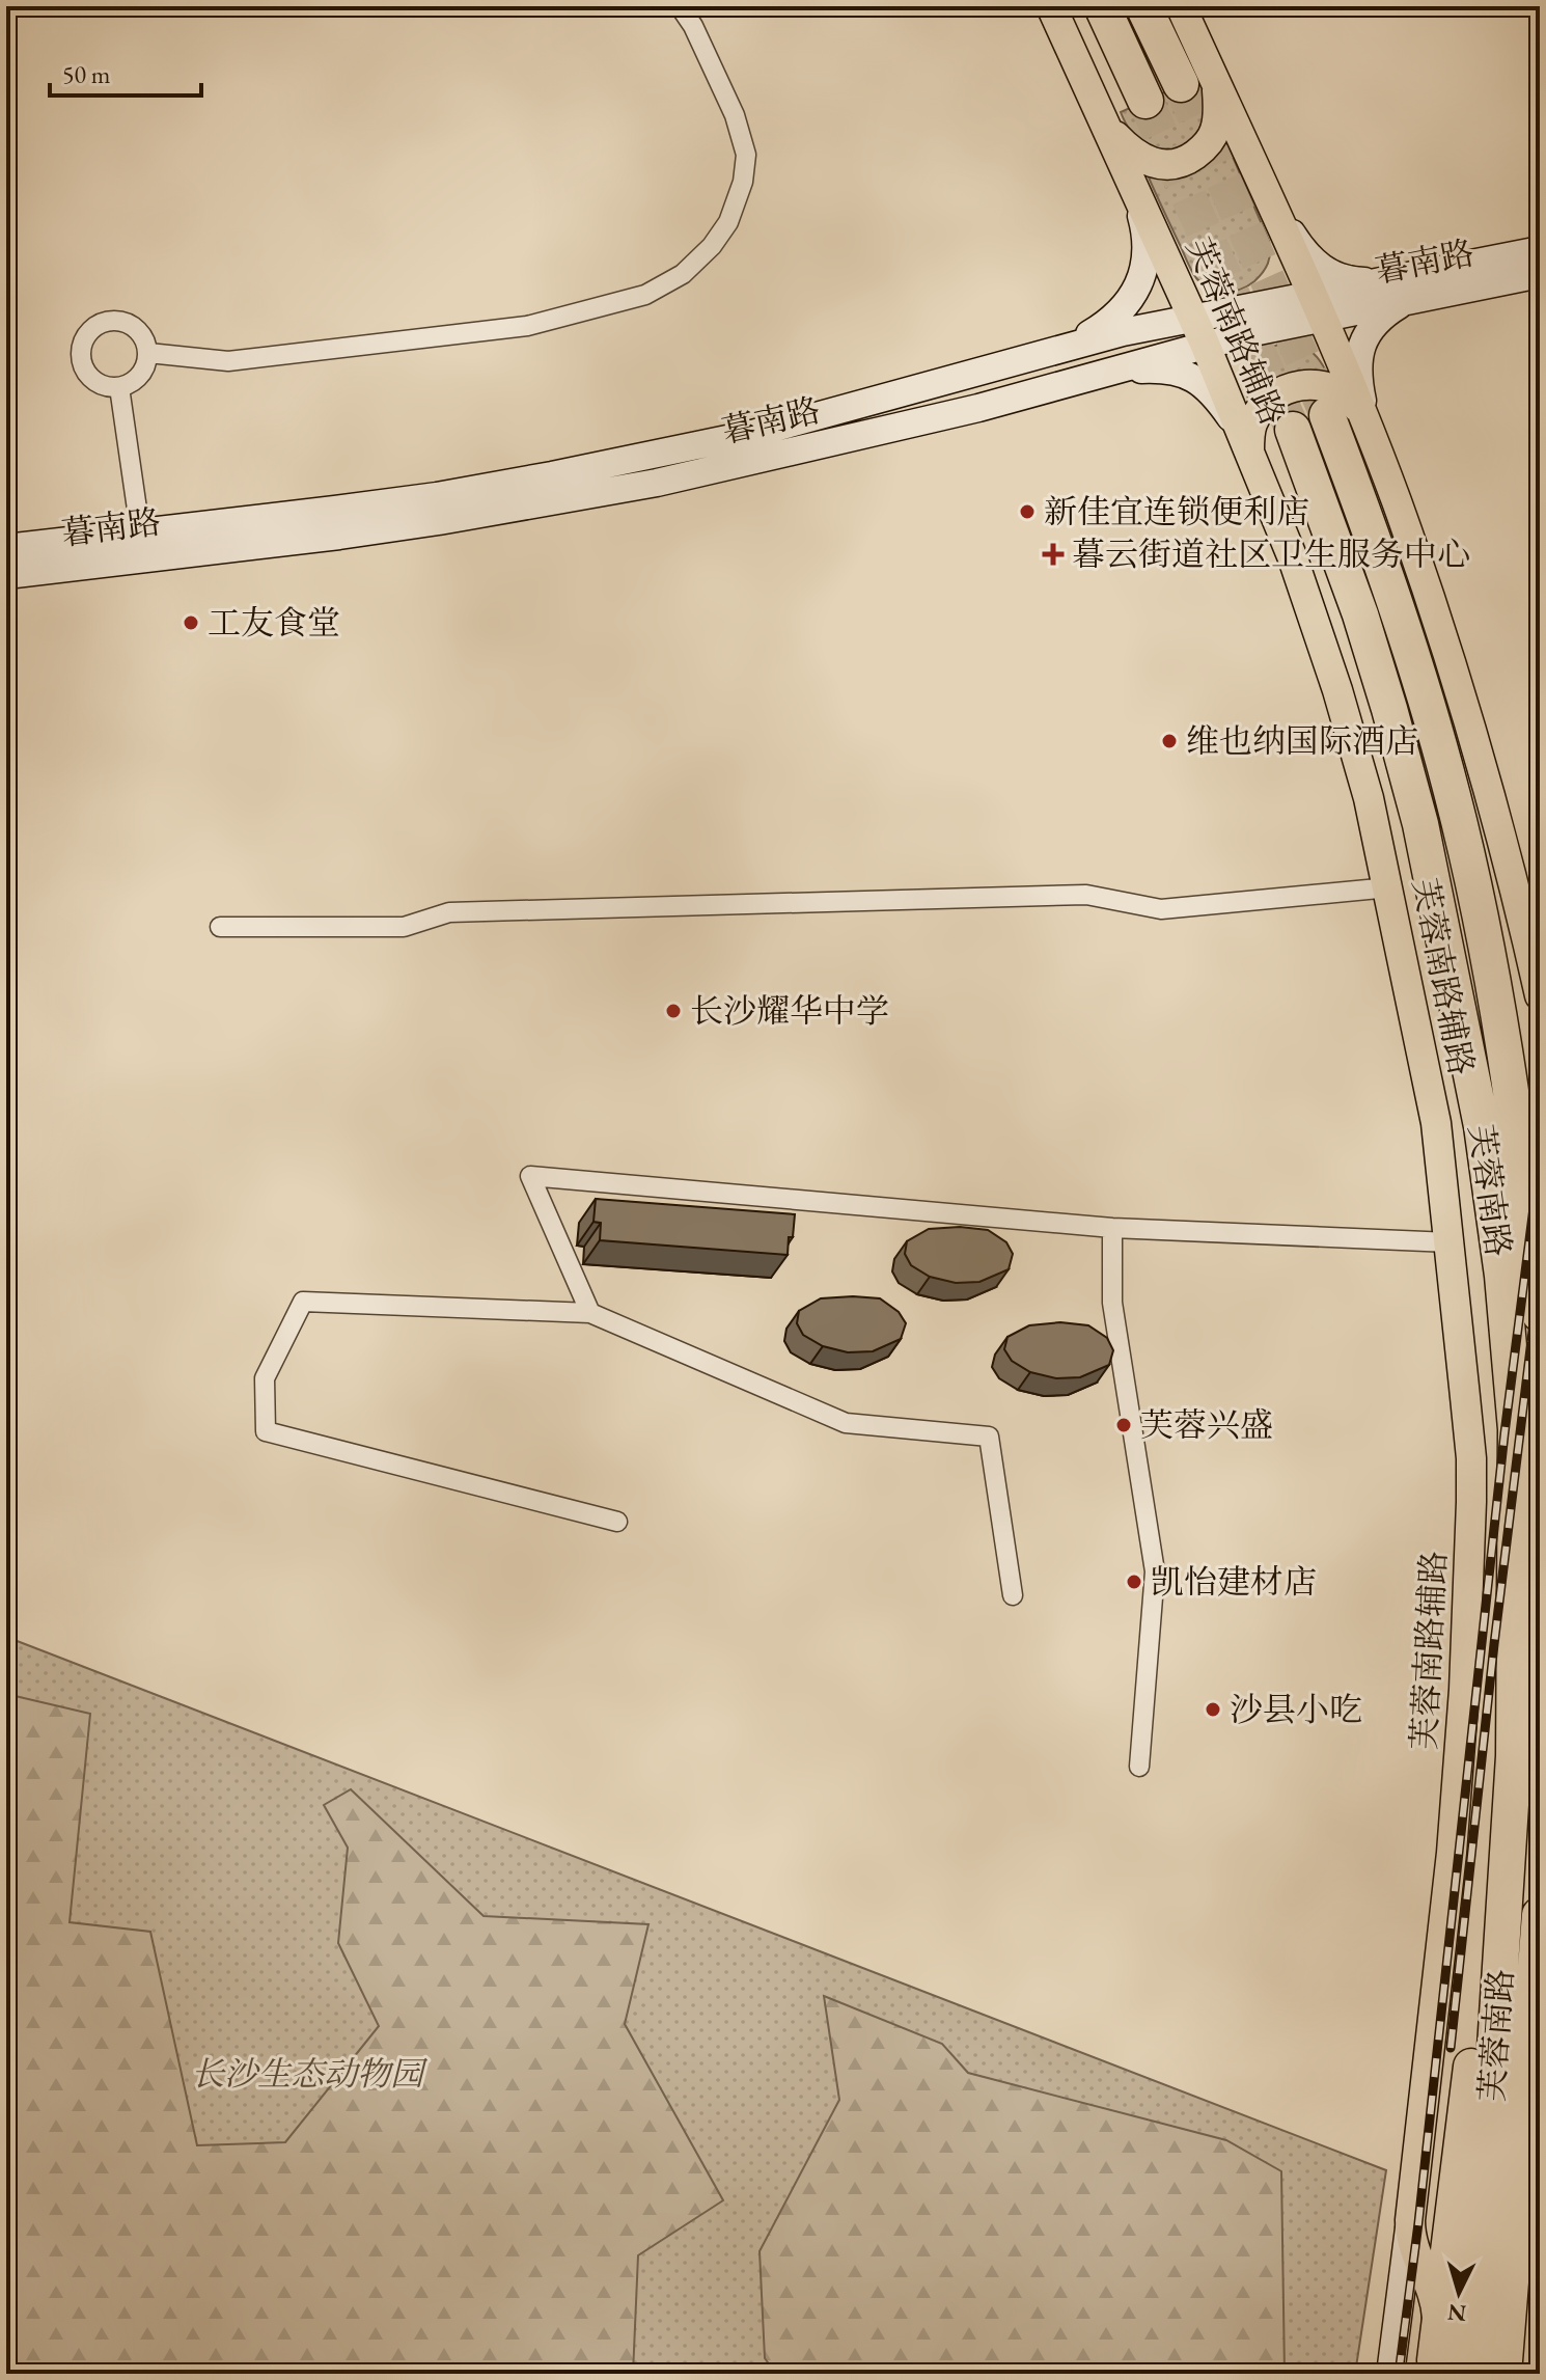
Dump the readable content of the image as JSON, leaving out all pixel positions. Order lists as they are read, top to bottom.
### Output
{
  "streets": {
    "highway": ["芙蓉南路"],
    "main road": ["暮南路", "芙蓉南路辅路"]
  },
  "crossings": [
    ["暮南路", "芙蓉南路辅路"]
  ],
  "parks": ["长沙生态动物园"],
  "places": {
    "other": [
      "新佳宜连锁便利店",
      "工友食堂",
      "维也纳国际酒店",
      "长沙耀华中学",
      "芙蓉兴盛",
      "凯怡建材店",
      "沙县小吃"
    ],
    "health": ["暮云街道社区卫生服务中心"]
  },
  "scale_bar": "50 m",
  "north": "bottom"
}
